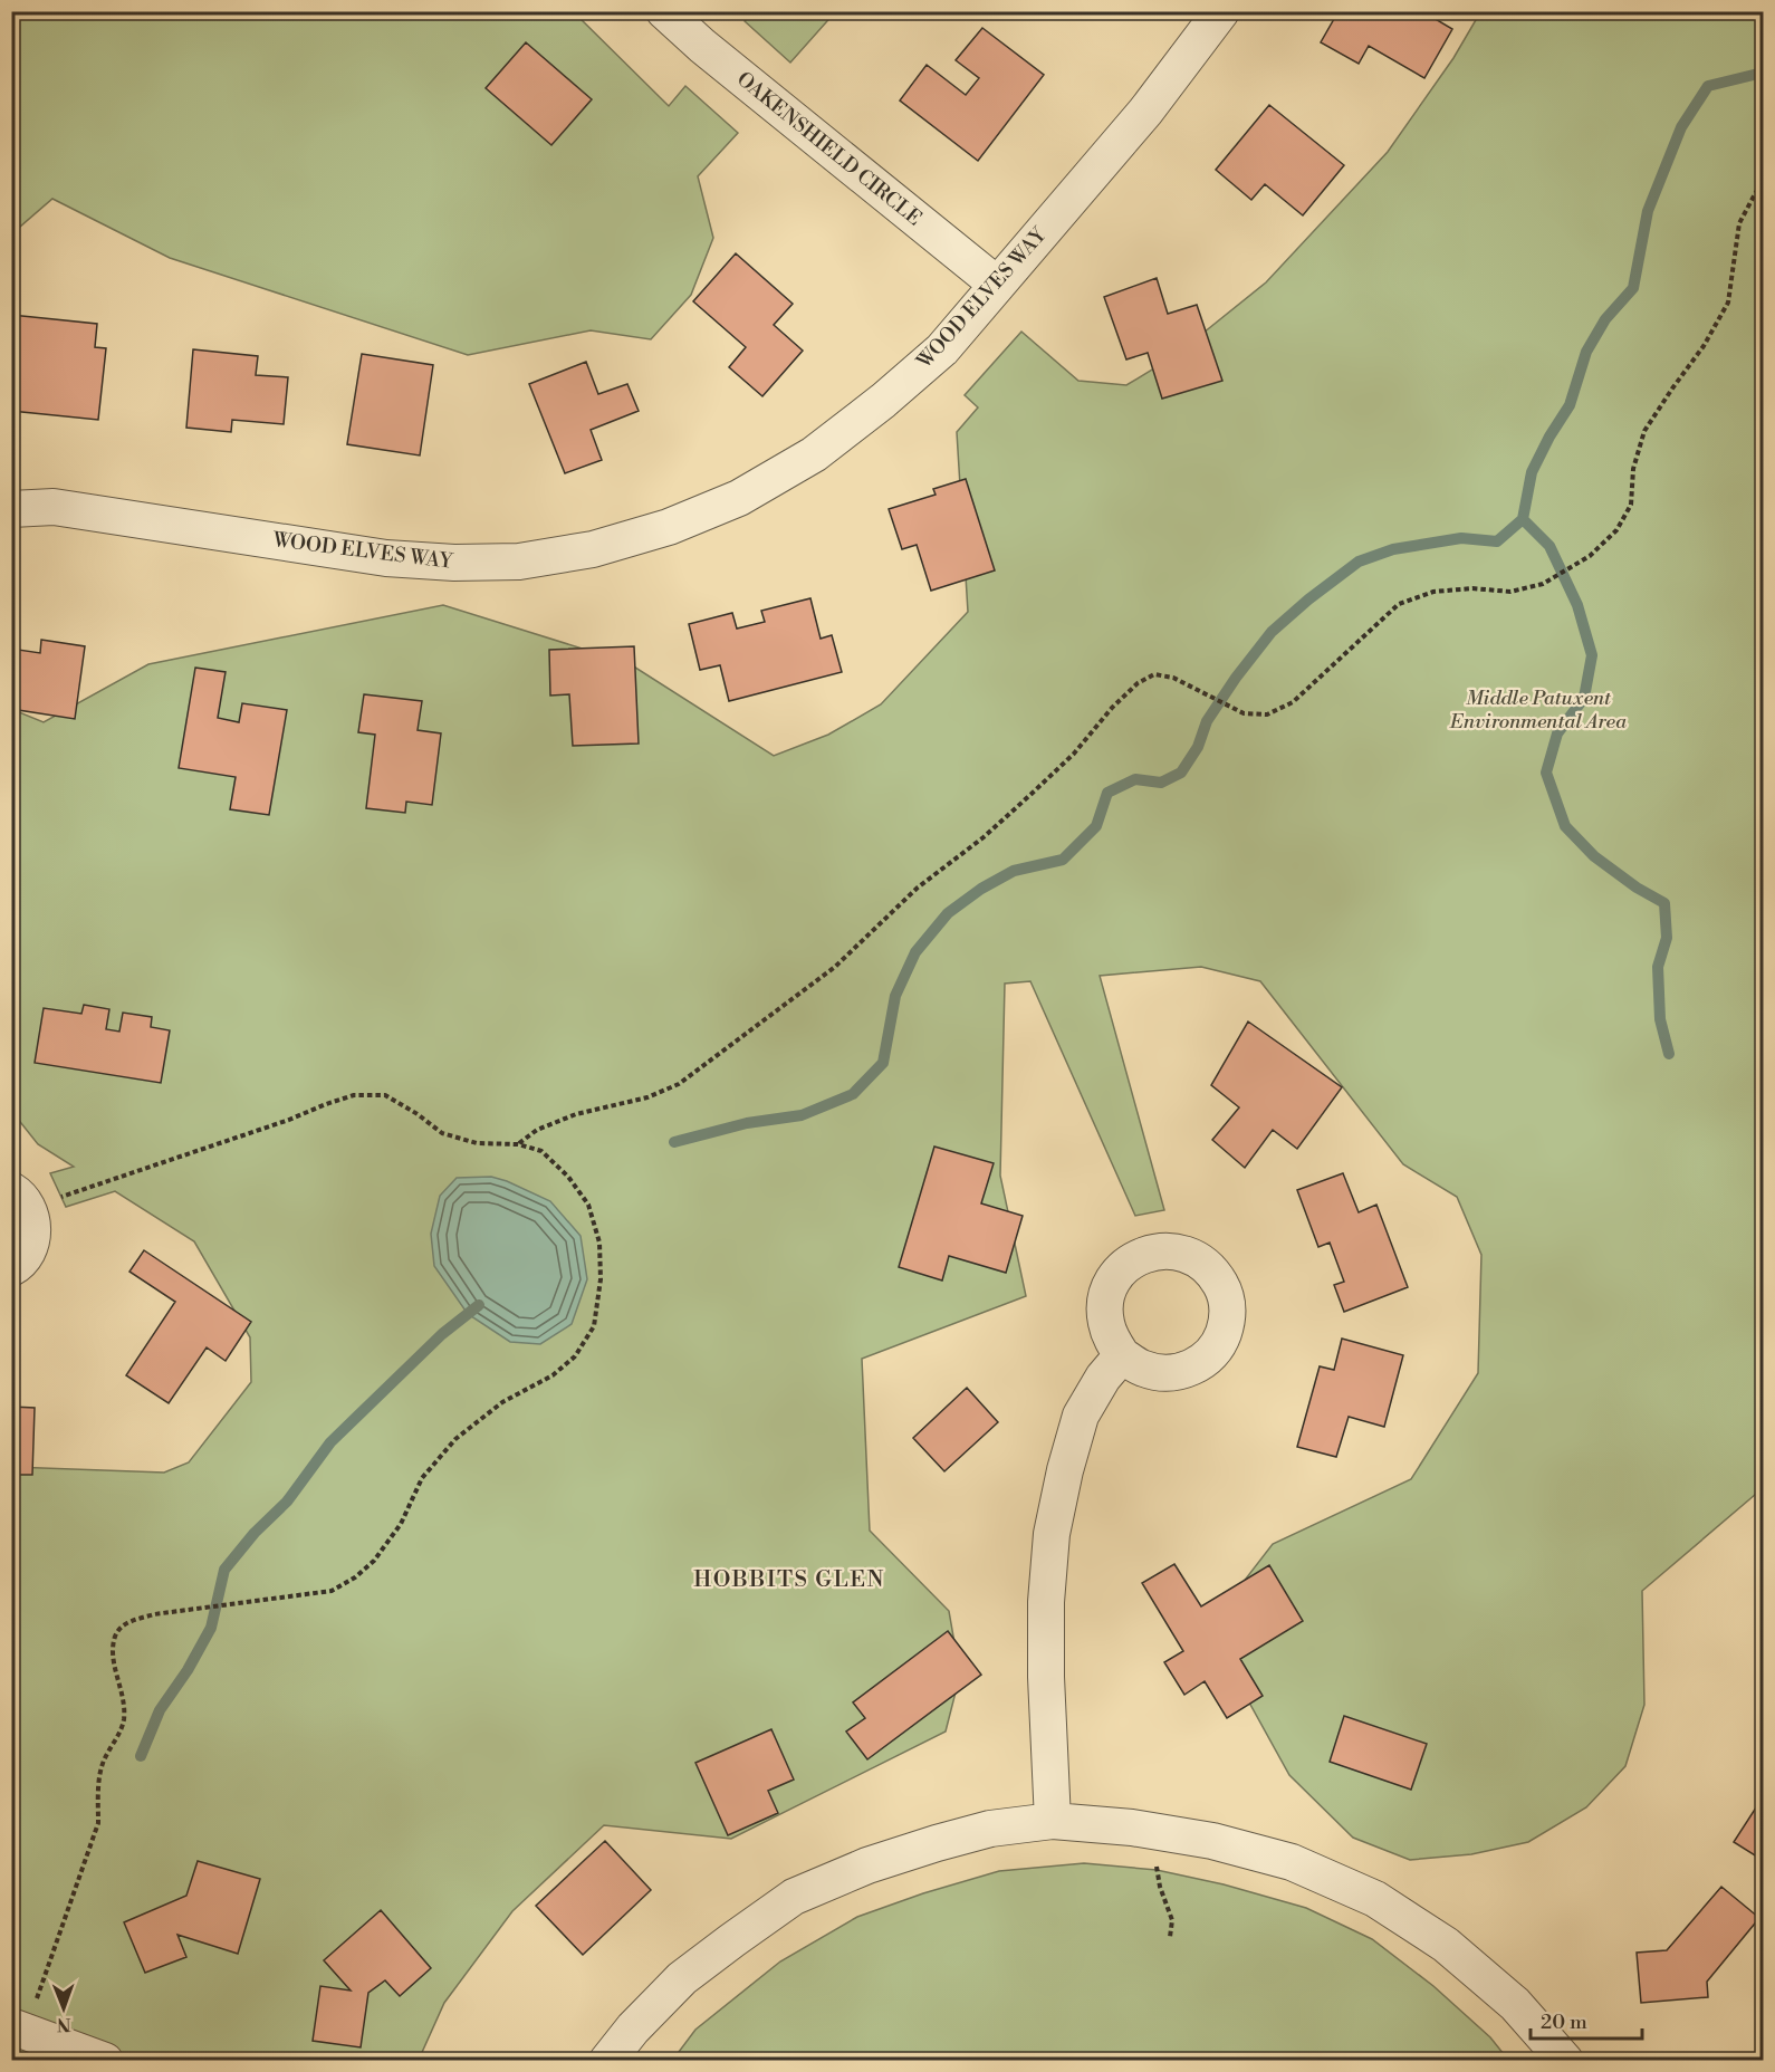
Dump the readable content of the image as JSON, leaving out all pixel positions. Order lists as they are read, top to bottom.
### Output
{
  "streets": {
    "street": ["OAKENSHIELD CIRCLE", "WOOD ELVES WAY"]
  },
  "crossings": [
    ["OAKENSHIELD CIRCLE", "WOOD ELVES WAY"]
  ],
  "districts": ["HOBBITS GLEN"],
  "parks": ["Middle Patuxent Environmental Area"],
  "scale_bar": "20 m",
  "north": "bottom"
}
